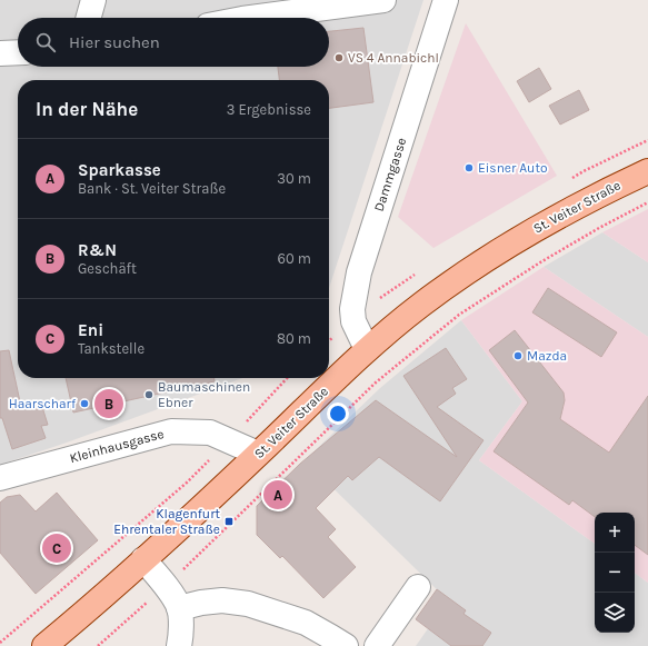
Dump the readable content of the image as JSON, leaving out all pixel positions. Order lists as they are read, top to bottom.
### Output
{
  "streets": {
    "main road": ["St. Veiter Straße"],
    "street": ["Dammgasse", "Kleinhausgasse"]
  },
  "crossings": [
    ["Dammgasse", "St. Veiter Straße"],
    ["St. Veiter Straße", "Kleinhausgasse"]
  ],
  "places": {
    "other": [
      "VS 4 Annabichl",
      "Eisner Auto",
      "Mazda",
      "Baumaschinen Ebner",
      "Haarscharf"
    ],
    "transit": ["Klagenfurt Ehrentaler Straße"]
  },
  "page": {
    "search": "Hier suchen",
    "heading": ["In der Nähe", "3 Ergebnisse"],
    "list": [
      {
        "mark": "A",
        "name": "Sparkasse",
        "note": "Bank · St. Veiter Straße",
        "value": "30 m"
      },
      {
        "mark": "B",
        "name": "R&N",
        "note": "Geschäft",
        "value": "60 m"
      },
      {
        "mark": "C",
        "name": "Eni",
        "note": "Tankstelle",
        "value": "80 m"
      }
    ],
    "pins": ["B", "A", "C"],
    "map_buttons": ["+", "−"]
  }
}
